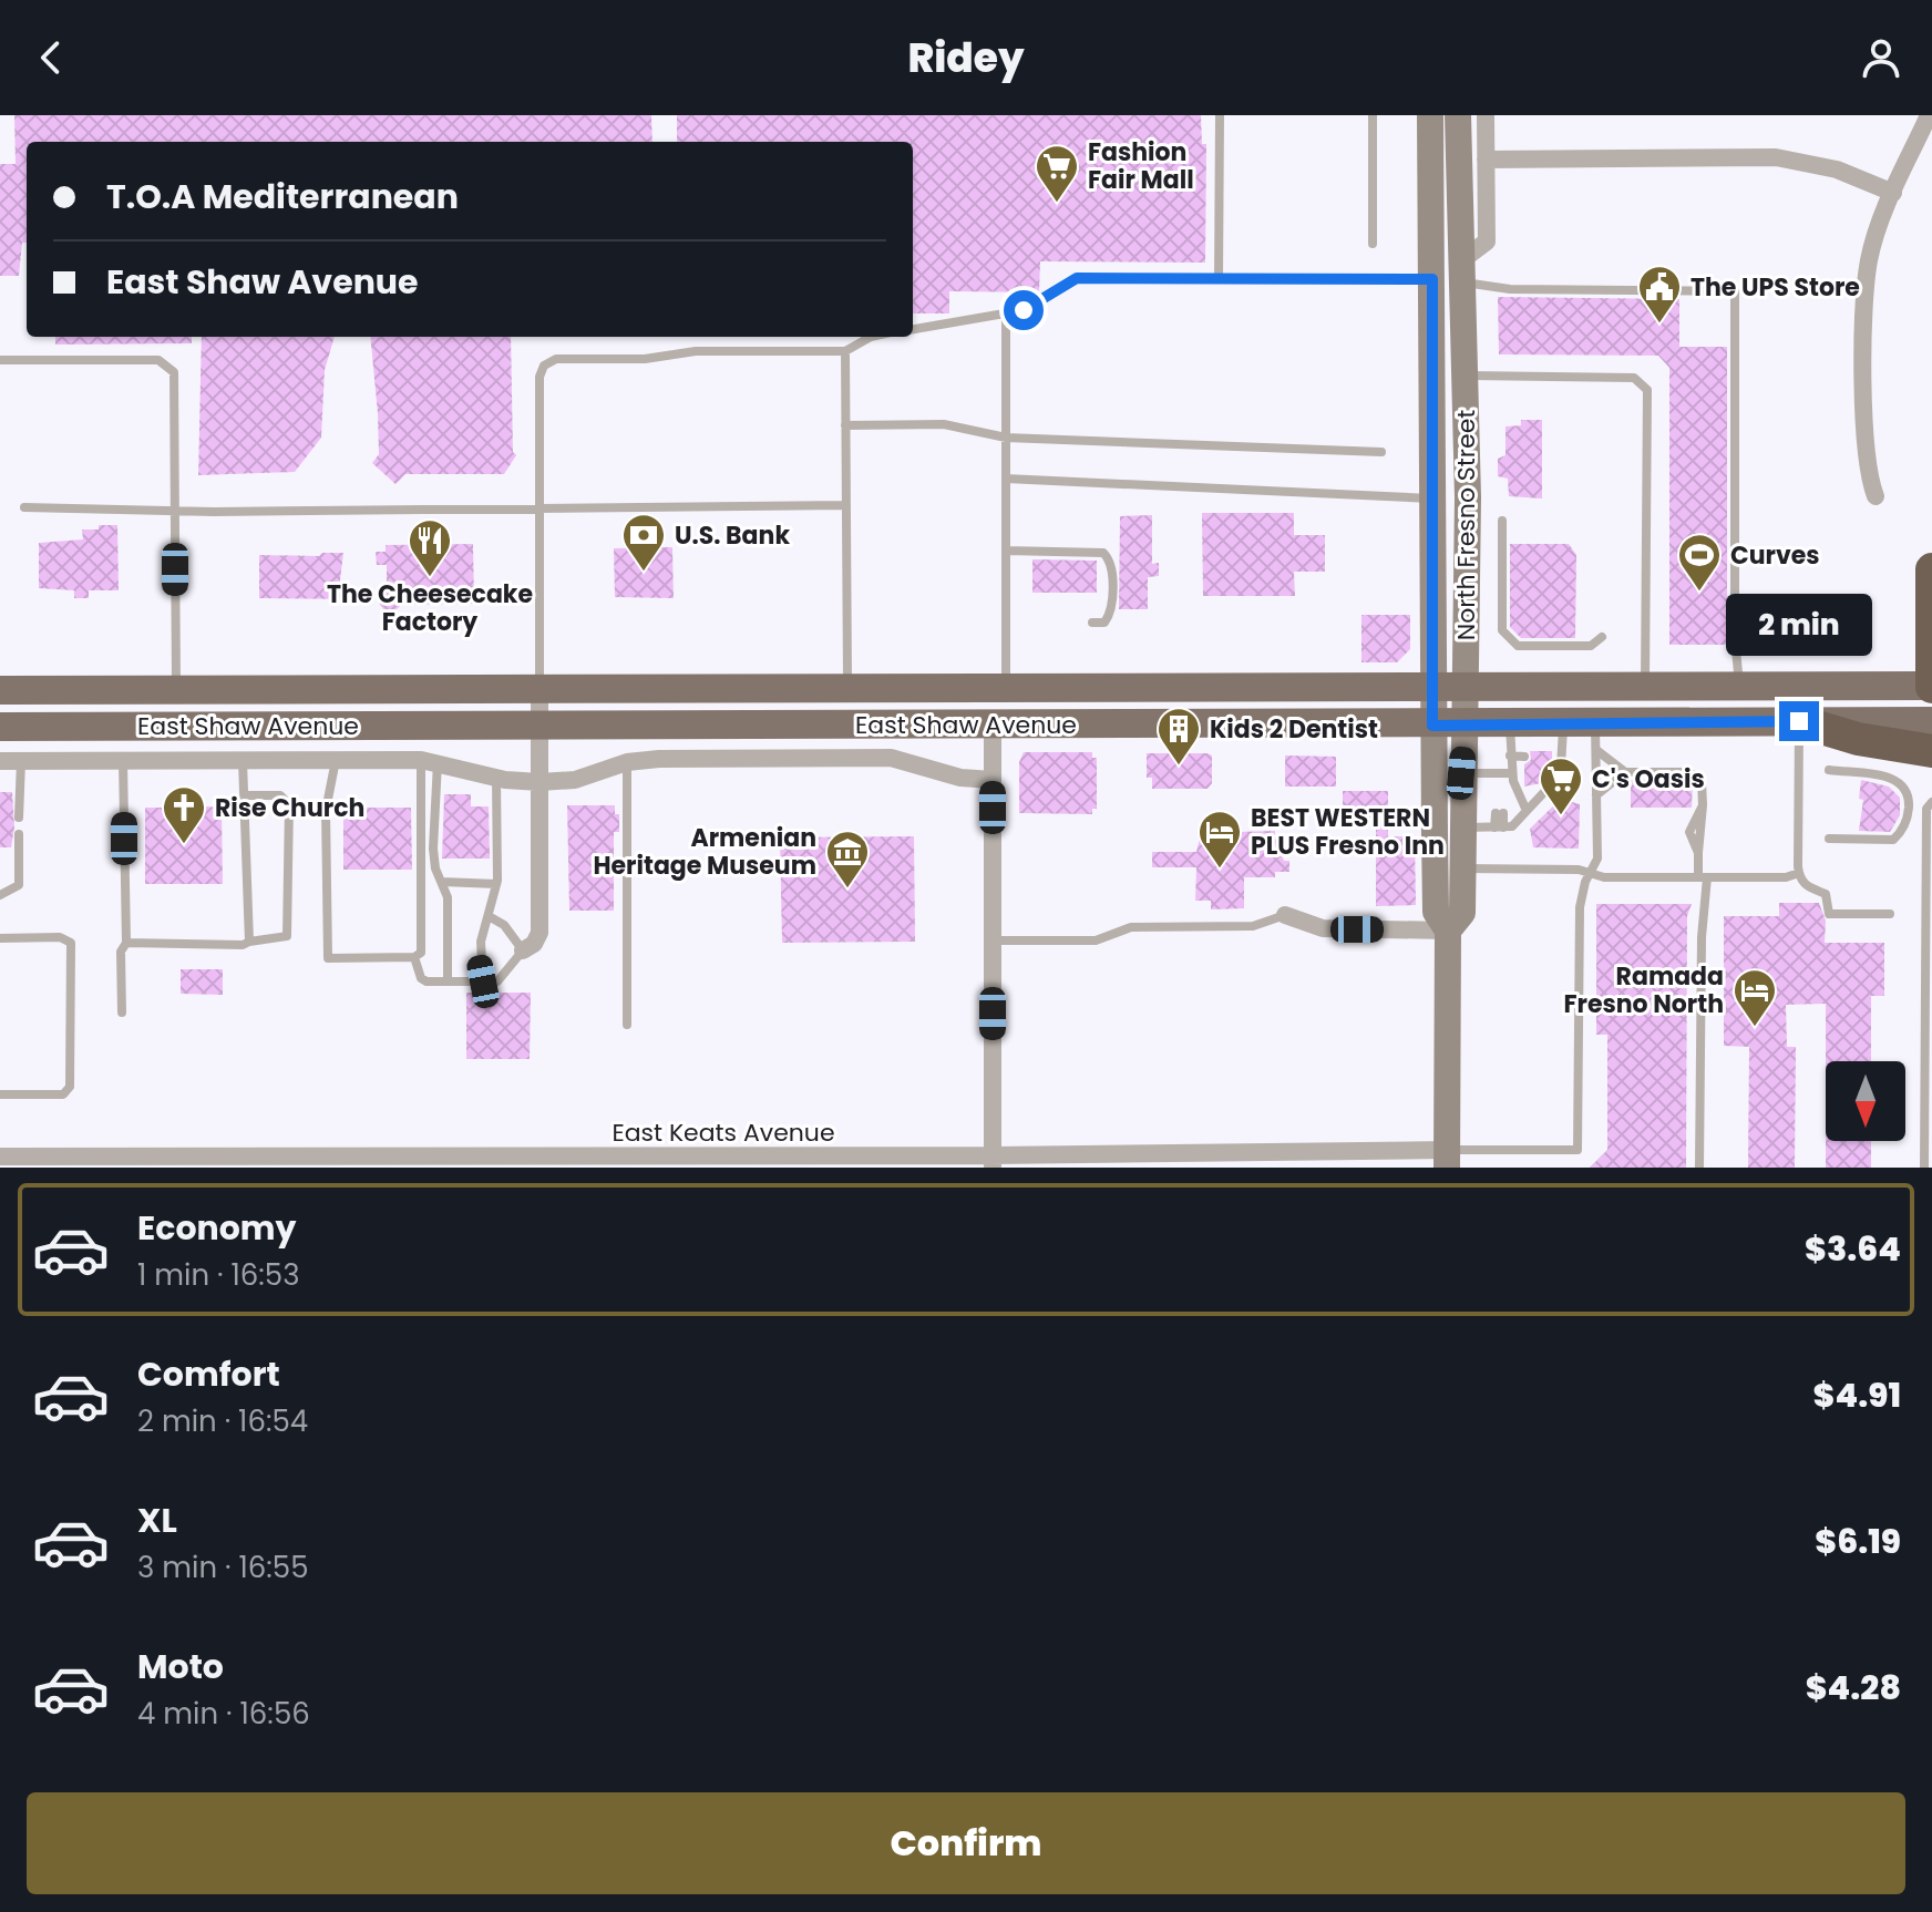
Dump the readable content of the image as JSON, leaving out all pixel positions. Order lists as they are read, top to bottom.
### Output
{
  "streets": {
    "main road": ["North Fresno Street", "East Shaw Avenue"],
    "street": ["East Keats Avenue"]
  },
  "crossings": [
    ["North Fresno Street", "East Shaw Avenue"],
    ["North Fresno Street", "East Keats Avenue"]
  ],
  "places": {
    "supermarket": ["Fashion Fair Mall", "C's Oasis"],
    "public building": ["The UPS Store"],
    "bank": ["U.S. Bank"],
    "restaurant": ["The Cheesecake Factory"],
    "sports": ["Curves"],
    "building": ["Kids 2 Dentist"],
    "church": ["Rise Church"],
    "hotel": ["BEST WESTERN PLUS Fresno Inn", "Ramada Fresno North"],
    "museum": ["Armenian Heritage Museum"]
  },
  "north": "bottom",
  "page": {
    "header": "Ridey",
    "banner": ["T.O.A Mediterranean", "East Shaw Avenue"],
    "bubble": "2 min",
    "list": [
      {
        "name": "Economy",
        "note": "1 min · 16:53",
        "value": "$3.64"
      },
      {
        "name": "Comfort",
        "note": "2 min · 16:54",
        "value": "$4.91"
      },
      {
        "name": "XL",
        "note": "3 min · 16:55",
        "value": "$6.19"
      },
      {
        "name": "Moto",
        "note": "4 min · 16:56",
        "value": "$4.28"
      }
    ],
    "buttons": "Confirm"
  }
}
